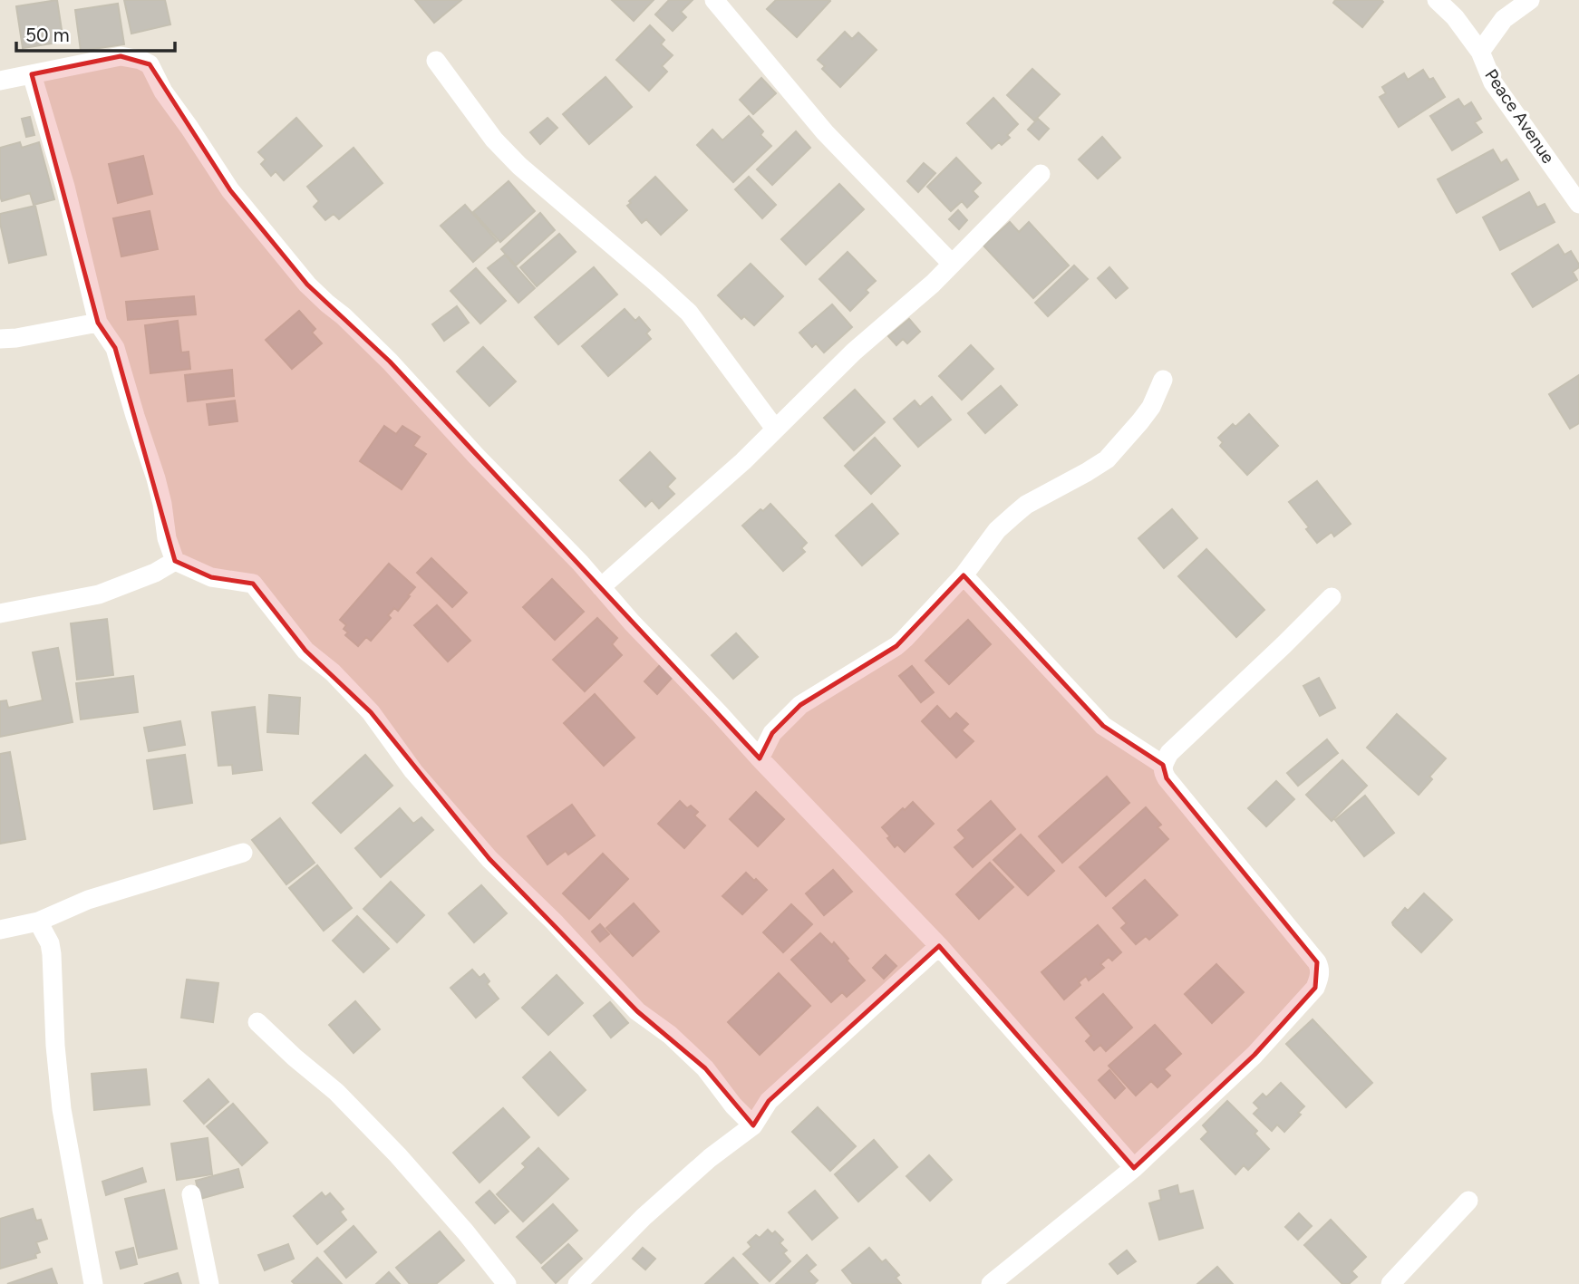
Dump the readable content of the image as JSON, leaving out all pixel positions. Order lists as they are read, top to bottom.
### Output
{
  "streets": {
    "street": ["Peace Avenue"]
  },
  "scale_bar": "50 m"
}
